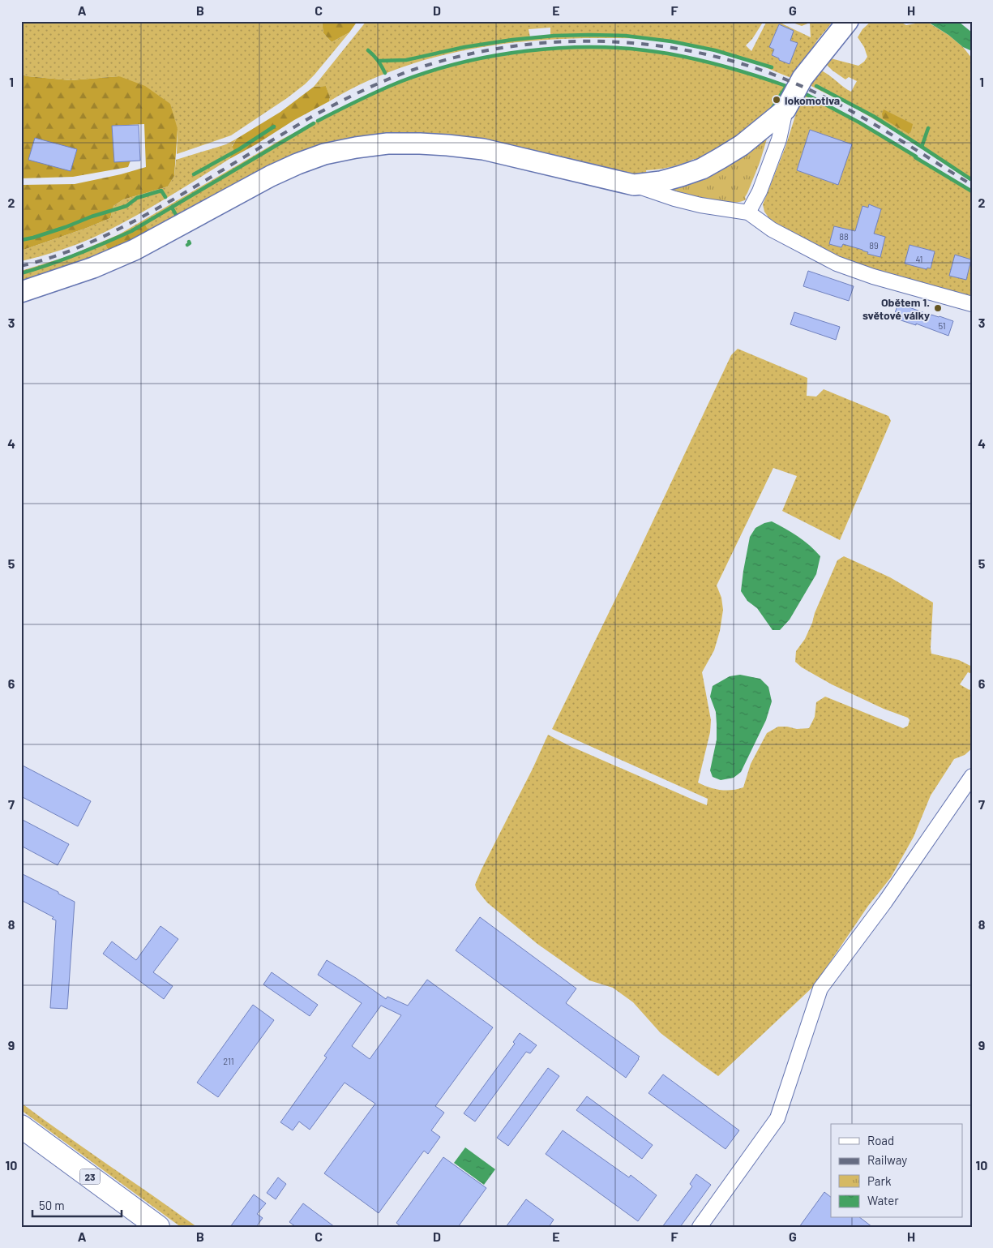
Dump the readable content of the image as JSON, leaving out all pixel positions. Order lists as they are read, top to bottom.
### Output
{
  "streets": {
    "main road": ["23"]
  },
  "places": ["lokomotiva", "Obětem 1. světové války"],
  "house_numbers": [
    "88",
    "89",
    "41",
    "51",
    "211"
  ],
  "legend": [
    "Road",
    "Railway",
    "Park",
    "Water"
  ],
  "scale_bar": "50 m",
  "grid": {
    "columns": [
      "A",
      "B",
      "C",
      "D",
      "E",
      "F",
      "G",
      "H"
    ],
    "rows": [
      "1",
      "2",
      "3",
      "4",
      "5",
      "6",
      "7",
      "8",
      "9",
      "10"
    ]
  }
}
